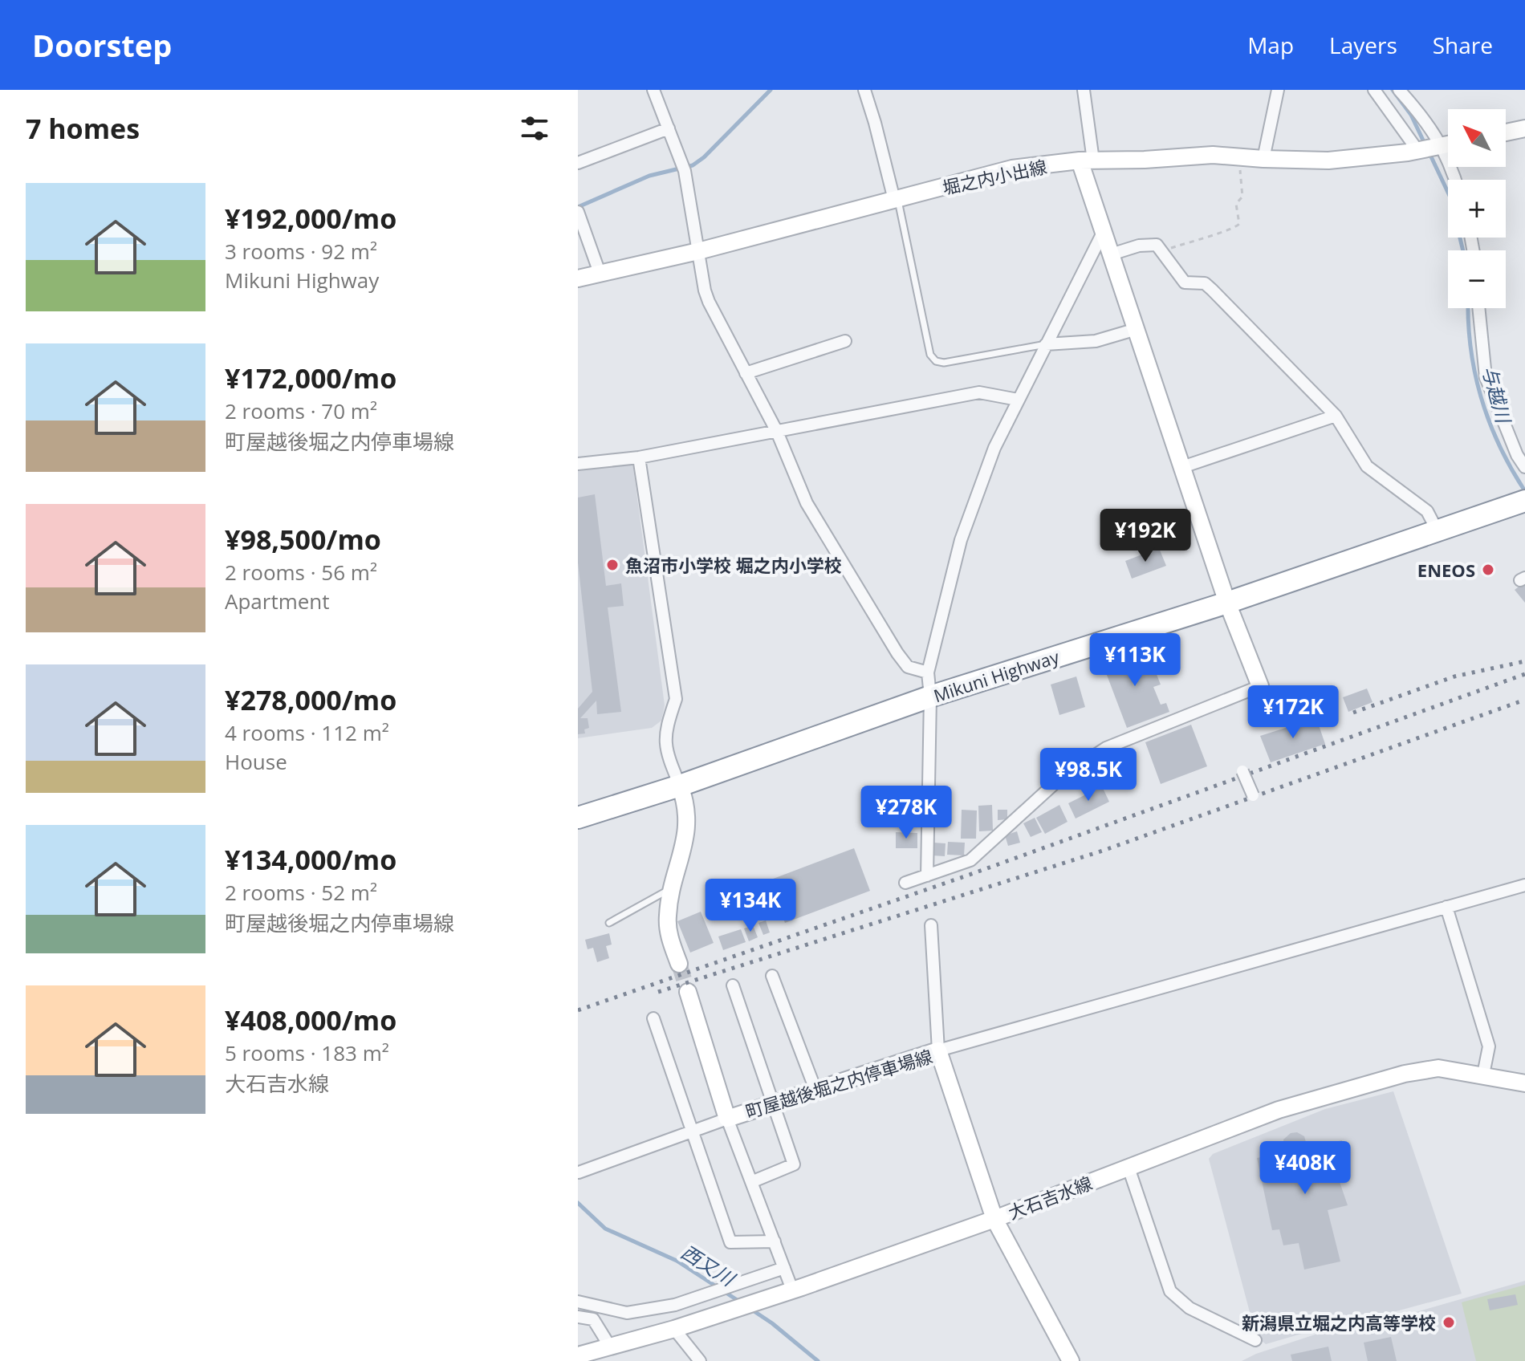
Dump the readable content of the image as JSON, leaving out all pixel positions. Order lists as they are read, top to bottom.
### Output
{
  "streets": {
    "highway": ["Mikuni Highway"],
    "main road": ["堀之内小出線", "町屋越後堀之内停車場線", "大石吉水線"]
  },
  "crossings": [
    ["町屋越後堀之内停車場線", "大石吉水線"]
  ],
  "water": ["与越川", "西又川"],
  "places": ["魚沼市小学校 堀之内小学校", "ENEOS", "新潟県立堀之内高等学校"],
  "north": "top left",
  "page": {
    "header": "Doorstep",
    "nav": ["Map", "Layers", "Share"],
    "heading": "7 homes",
    "map_buttons": ["+", "−"],
    "list": [
      {
        "name": "¥192,000/mo",
        "note": "3 rooms · 92 m² · Mikuni Highway"
      },
      {
        "name": "¥172,000/mo",
        "note": "2 rooms · 70 m² · 町屋越後堀之内停車場線"
      },
      {
        "name": "¥98,500/mo",
        "note": "2 rooms · 56 m² · Apartment"
      },
      {
        "name": "¥278,000/mo",
        "note": "4 rooms · 112 m² · House"
      },
      {
        "name": "¥134,000/mo",
        "note": "2 rooms · 52 m² · 町屋越後堀之内停車場線"
      },
      {
        "name": "¥408,000/mo",
        "note": "5 rooms · 183 m² · 大石吉水線"
      }
    ],
    "price": [
      "¥192K",
      "¥113K",
      "¥172K",
      "¥98.5K",
      "¥278K",
      "¥134K",
      "¥408K"
    ]
  }
}
